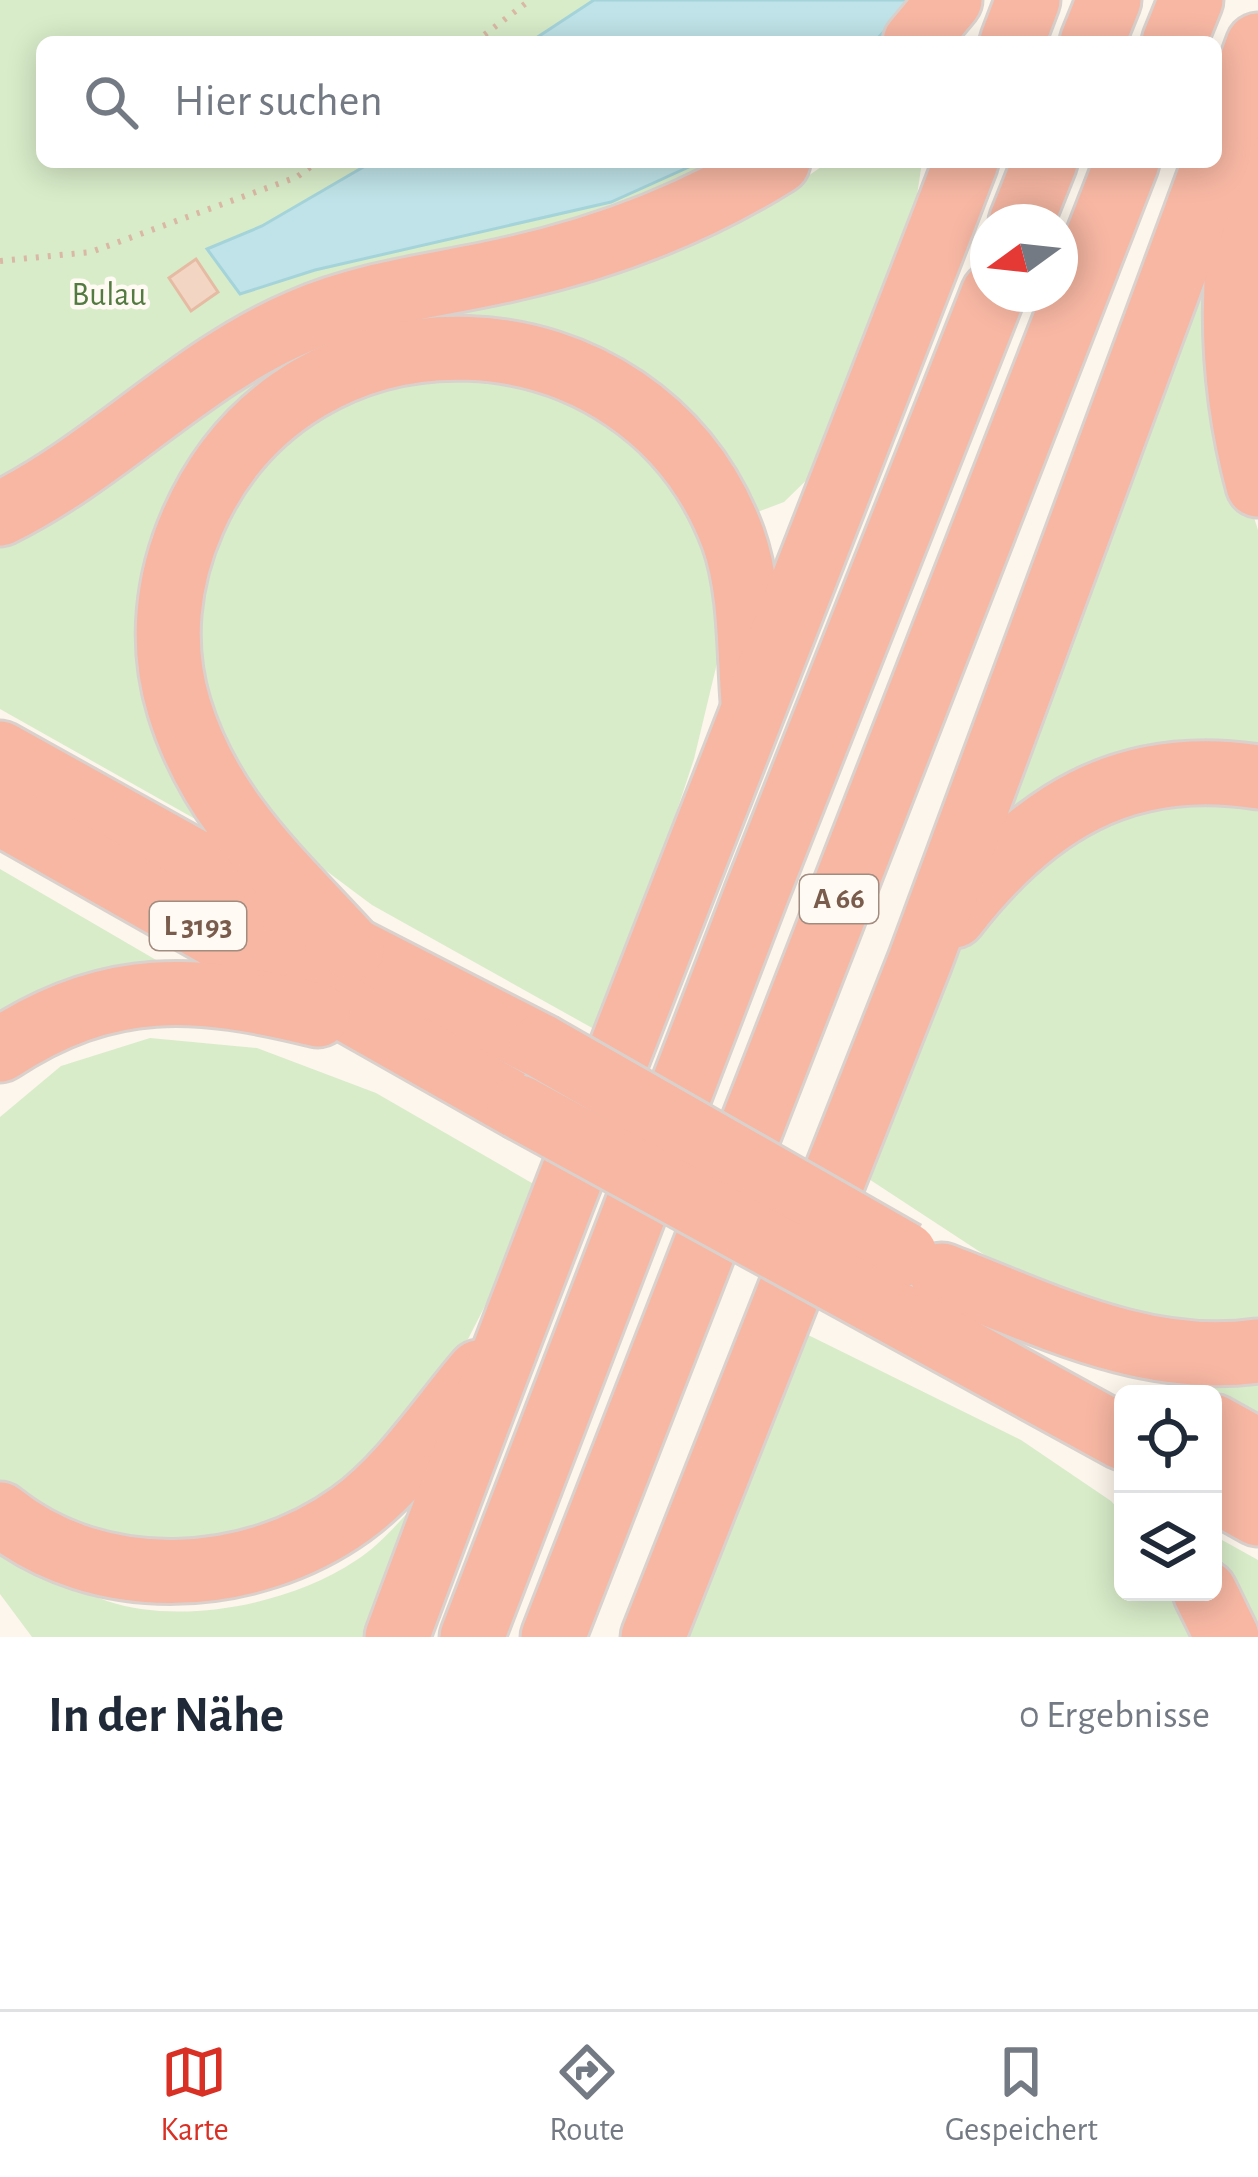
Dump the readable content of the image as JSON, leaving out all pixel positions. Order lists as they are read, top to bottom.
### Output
{
  "streets": {
    "highway": ["A 66", "L 3193"]
  },
  "parks": ["Bulau"],
  "north": "left",
  "page": {
    "search": "Hier suchen",
    "heading": ["In der Nähe", "0 Ergebnisse"],
    "nav": ["Karte", "Route", "Gespeichert"]
  }
}
